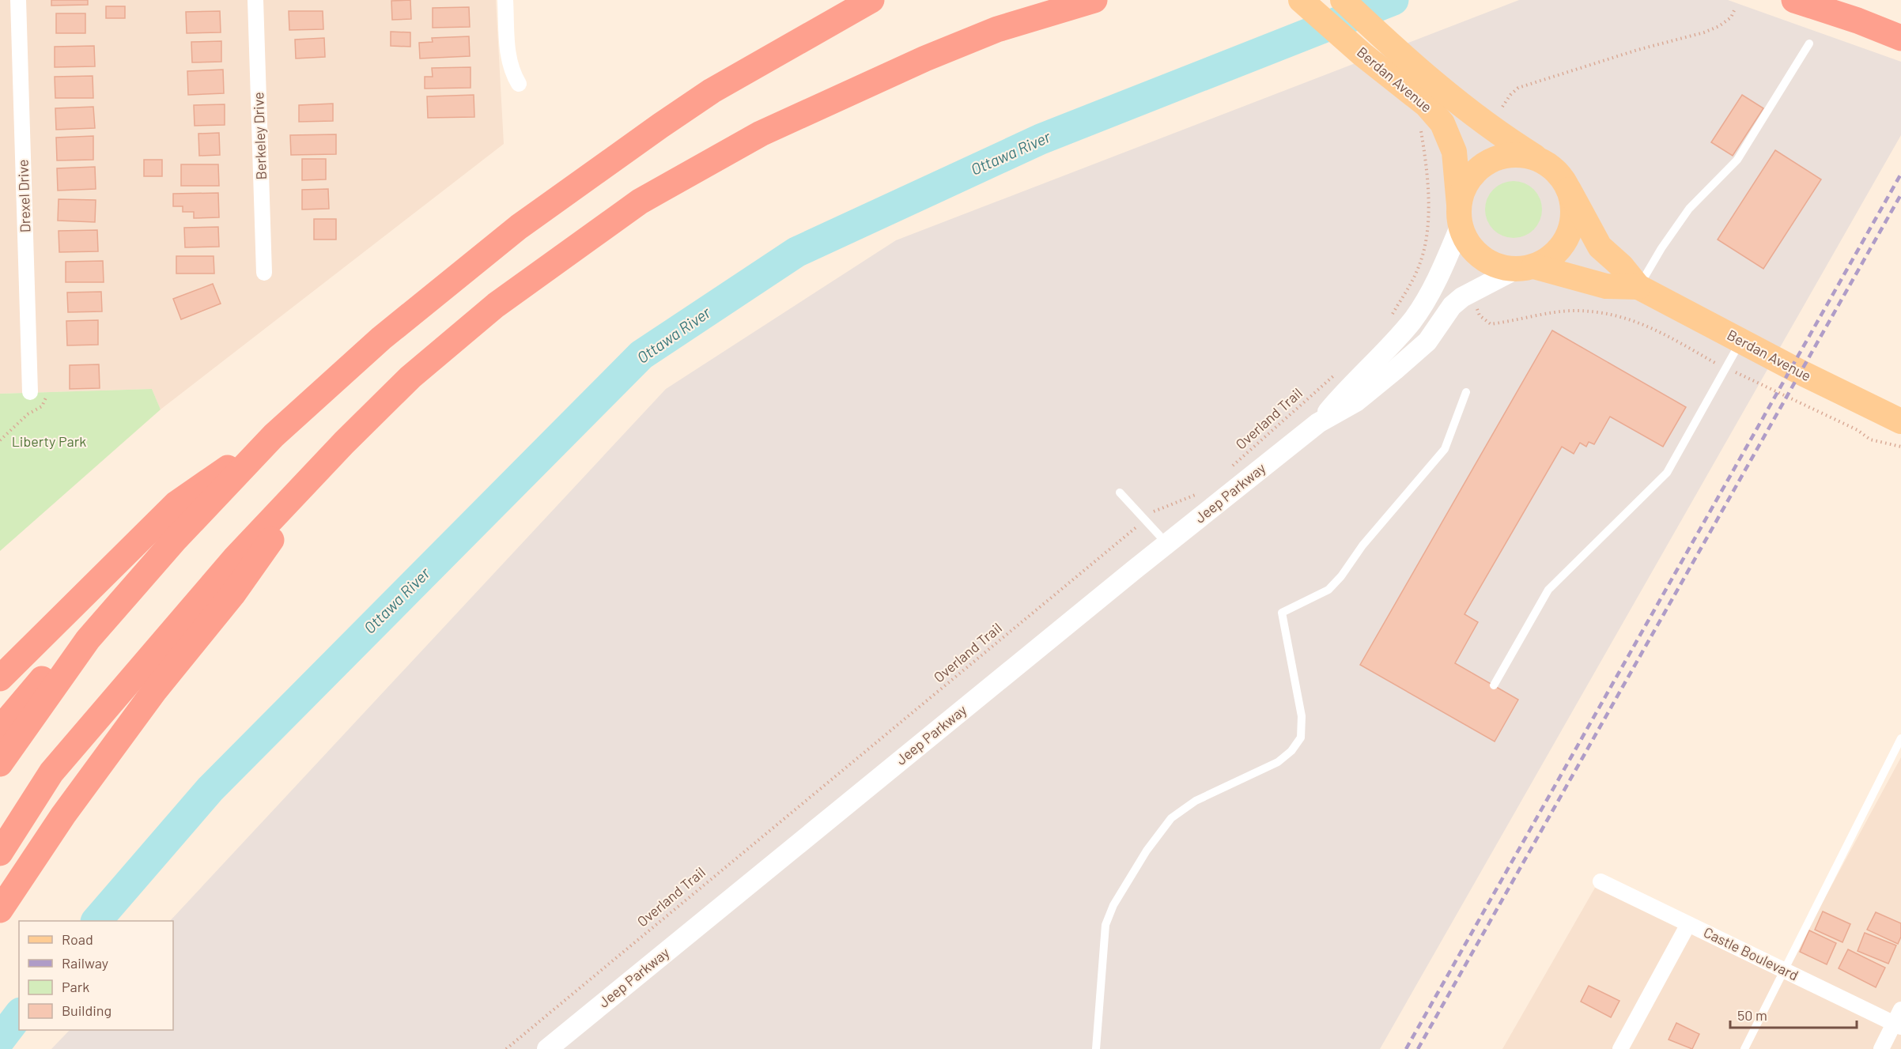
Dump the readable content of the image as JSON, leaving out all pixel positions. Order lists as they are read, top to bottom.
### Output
{
  "streets": {
    "main road": ["Berdan Avenue"],
    "street": [
      "Berkeley Drive",
      "Drexel Drive",
      "Jeep Parkway",
      "Castle Boulevard"
    ],
    "path": ["Overland Trail"]
  },
  "crossings": [
    ["Berdan Avenue", "Jeep Parkway"]
  ],
  "water": ["Ottawa River"],
  "parks": ["Liberty Park"],
  "legend": [
    "Road",
    "Railway",
    "Park",
    "Building"
  ],
  "scale_bar": "50 m"
}
